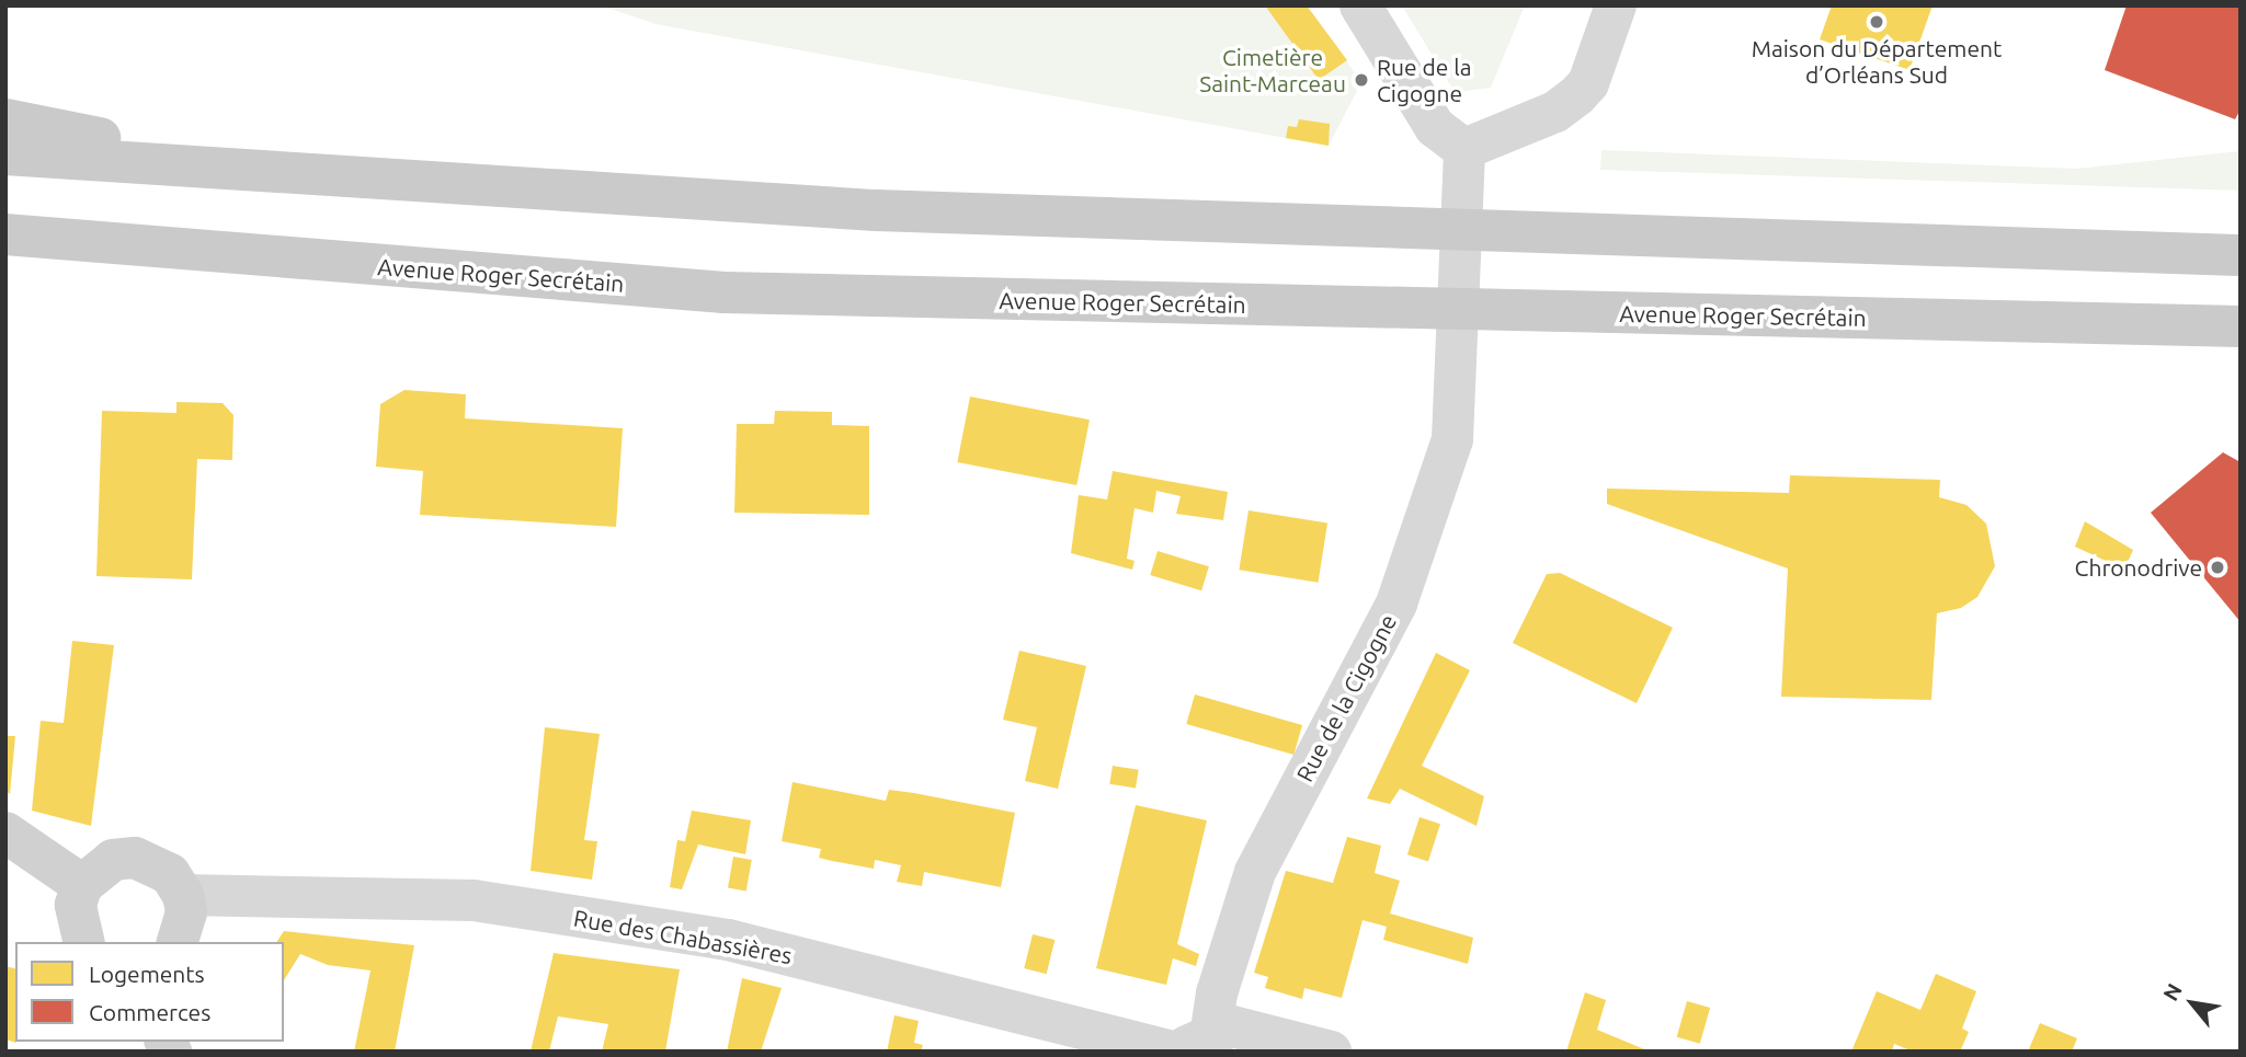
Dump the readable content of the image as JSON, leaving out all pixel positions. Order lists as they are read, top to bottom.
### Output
{
  "streets": {
    "main road": ["Avenue Roger Secrétain"],
    "street": ["Rue de la Cigogne", "Rue des Chabassières"]
  },
  "crossings": [
    ["Avenue Roger Secrétain", "Rue de la Cigogne"],
    ["Rue de la Cigogne", "Rue des Chabassières"]
  ],
  "parks": ["Cimetière Saint-Marceau"],
  "places": ["Maison du Département d’Orléans Sud", "Rue de la Cigogne", "Chronodrive"],
  "legend": ["Logements", "Commerces"],
  "north": "top left"
}
